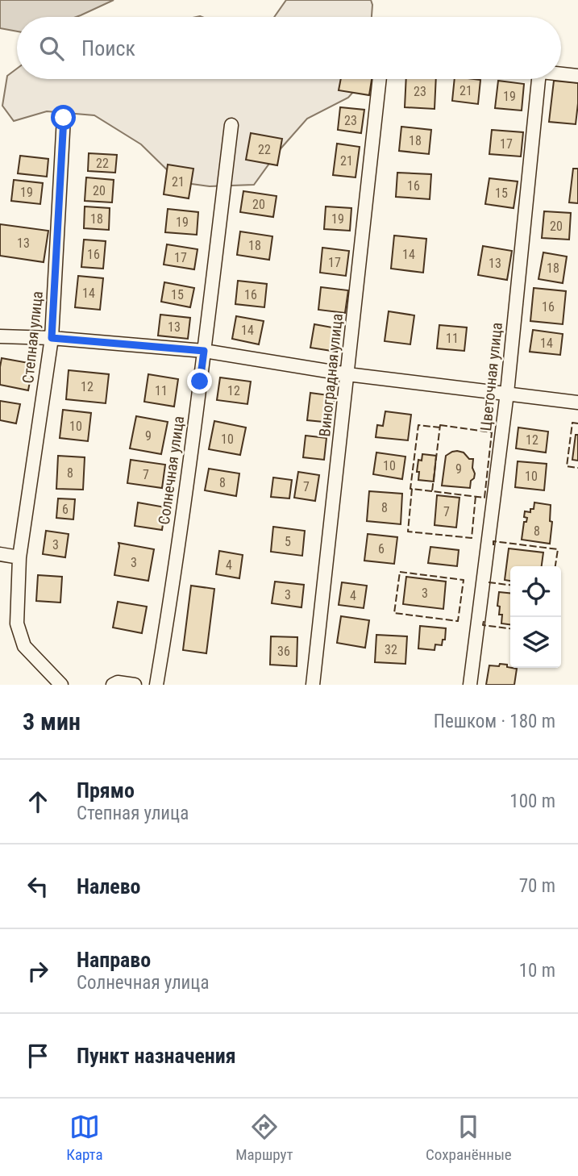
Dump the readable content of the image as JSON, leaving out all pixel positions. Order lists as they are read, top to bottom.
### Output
{
  "streets": {
    "street": [
      "Степная улица",
      "Виноградная улица",
      "Цветочная улица",
      "Солнечная улица"
    ]
  },
  "house_numbers": [
    "21",
    "23",
    "19",
    "23",
    "18",
    "17",
    "22",
    "21",
    "22",
    "21",
    "16",
    "20",
    "19",
    "15",
    "20",
    "18",
    "19",
    "19",
    "20",
    "13",
    "18",
    "16",
    "14",
    "17",
    "17",
    "13",
    "18",
    "14",
    "15",
    "16",
    "16",
    "13",
    "14",
    "11",
    "14",
    "12",
    "11",
    "12",
    "10",
    "9",
    "10",
    "12",
    "10",
    "9",
    "8",
    "7",
    "10",
    "8",
    "7",
    "8",
    "6",
    "7",
    "8",
    "5",
    "3",
    "6",
    "3",
    "4",
    "3",
    "3",
    "4",
    "32",
    "36"
  ],
  "page": {
    "search": "Поиск",
    "heading": ["3 мин", "Пешком · 180 m"],
    "list": [
      ["Прямо", "Степная улица", "100 m"],
      ["Налево", "70 m"],
      ["Направо", "Солнечная улица", "10 m"],
      "Пункт назначения"
    ],
    "nav": ["Карта", "Маршрут", "Сохранённые"]
  }
}
